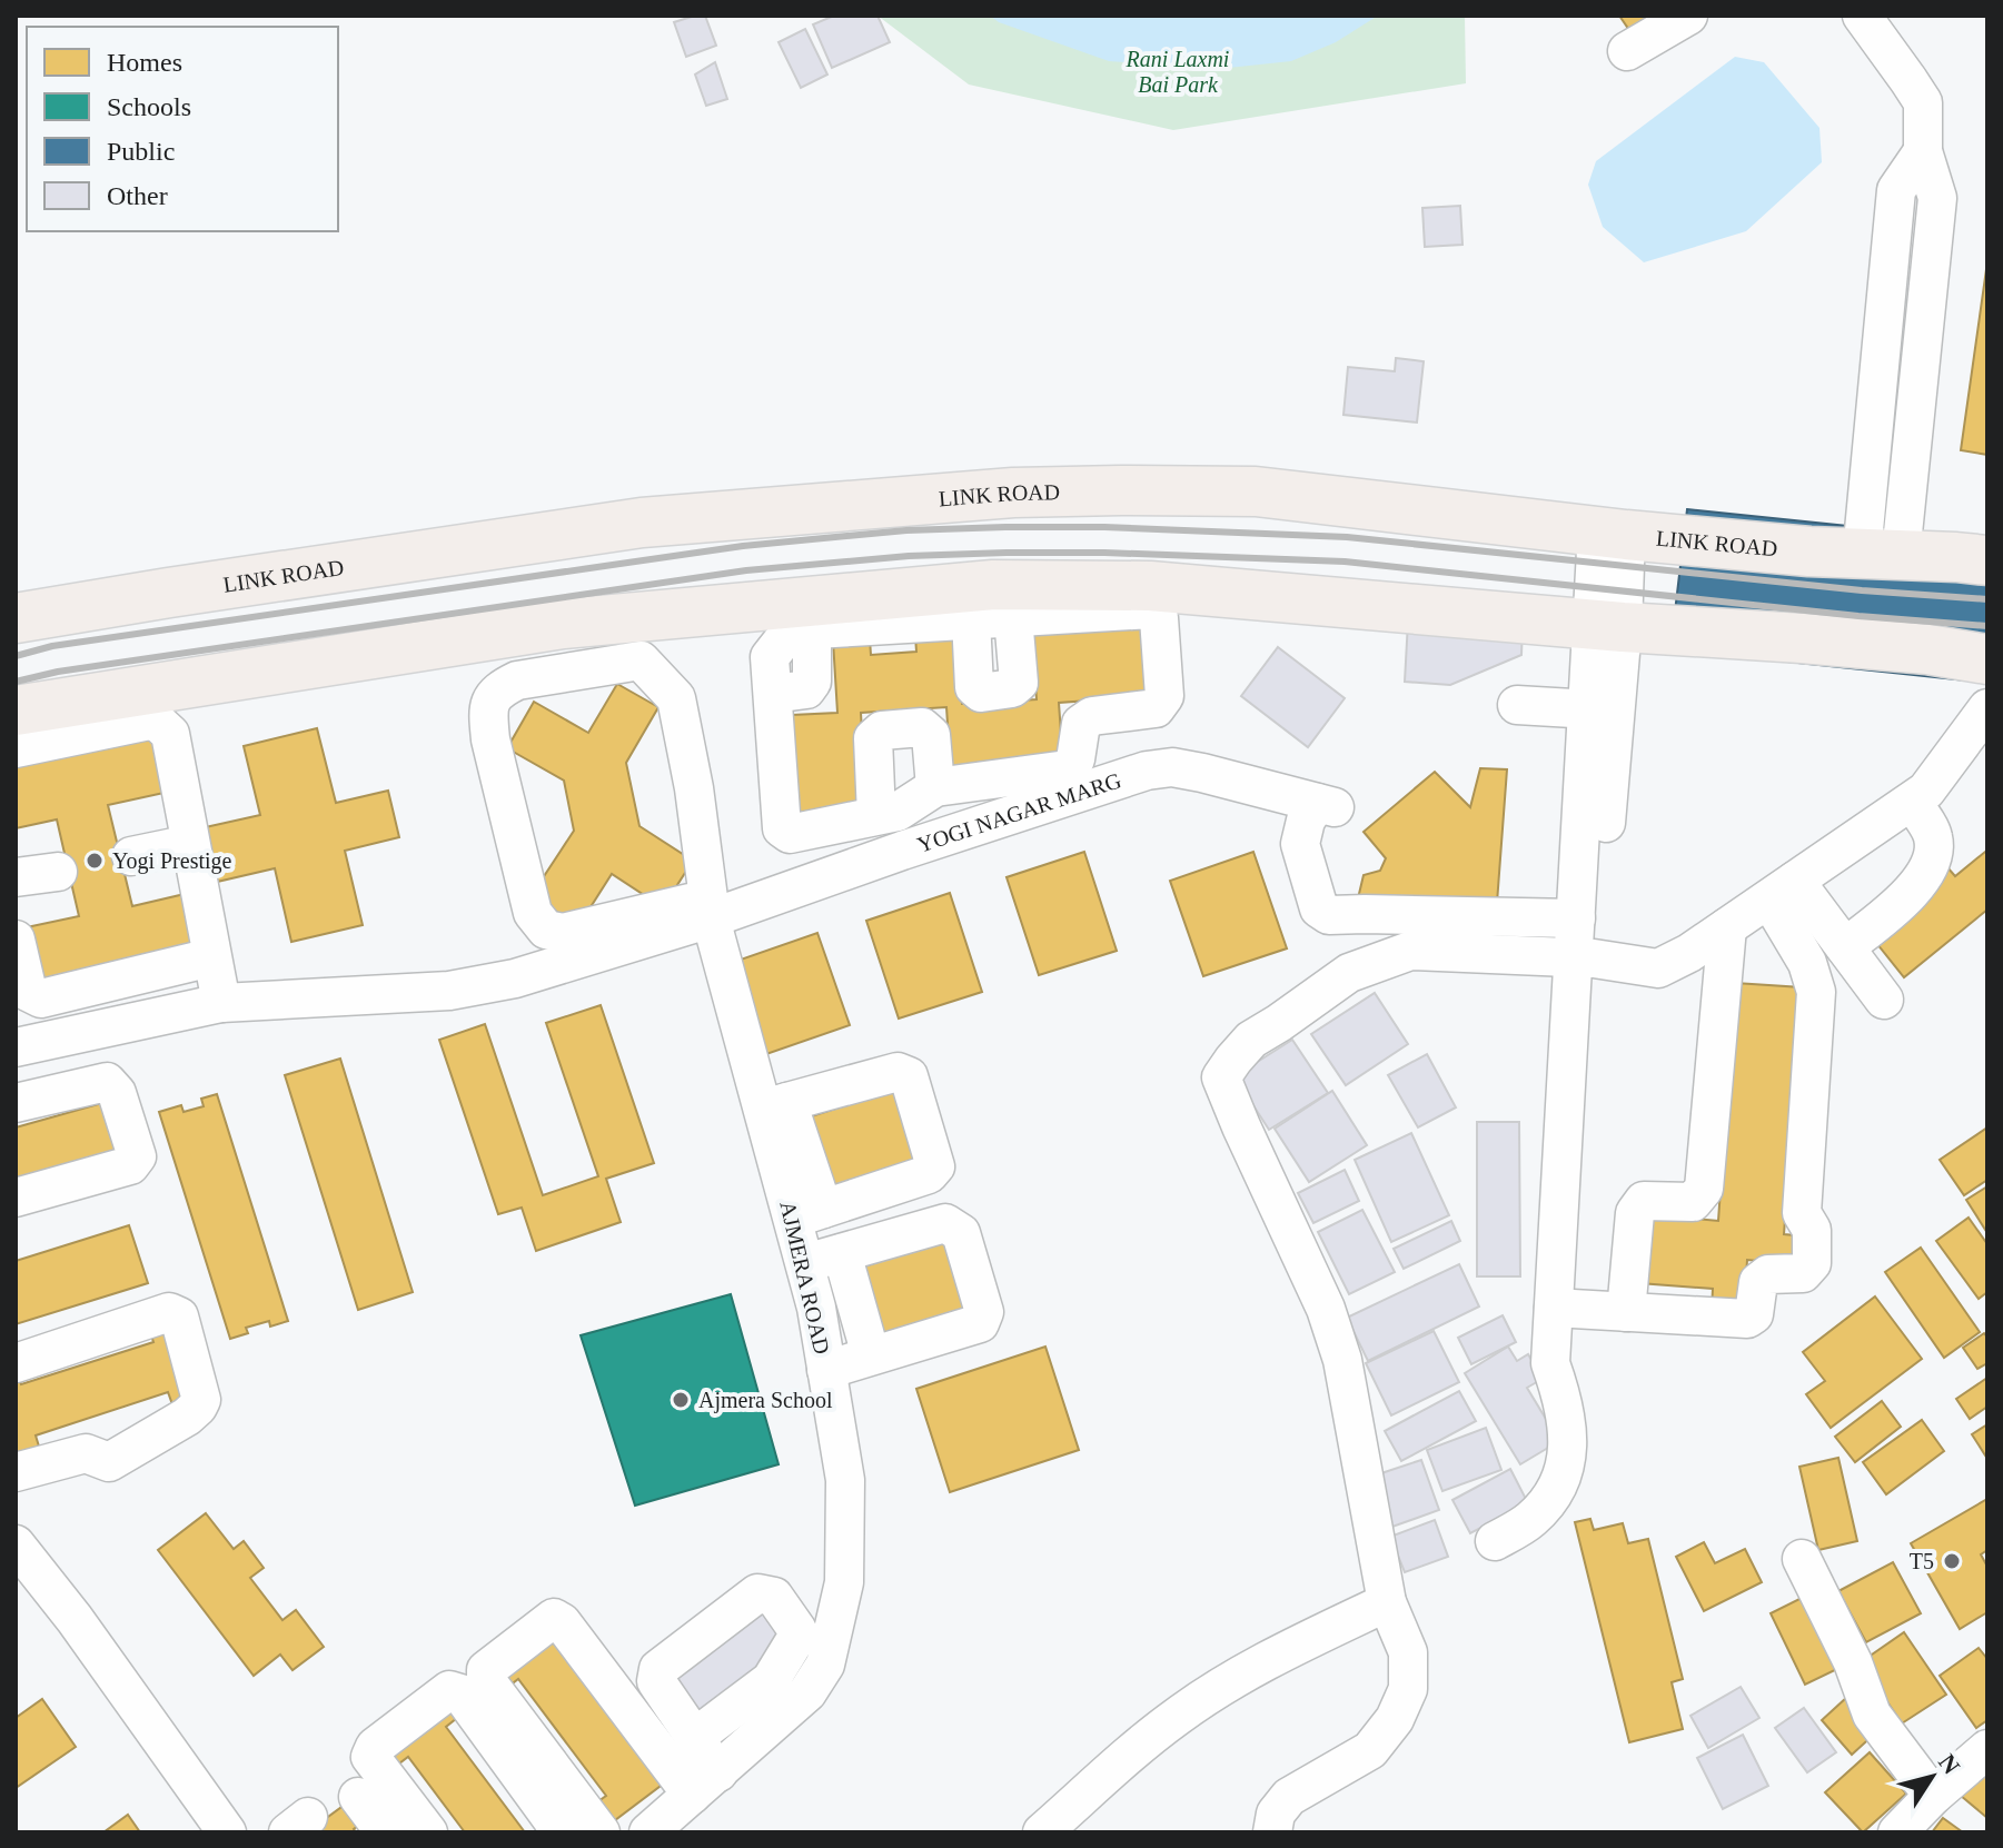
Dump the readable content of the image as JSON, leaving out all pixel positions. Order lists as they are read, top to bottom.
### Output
{
  "streets": {
    "main road": ["LINK ROAD"],
    "street": ["YOGI NAGAR MARG", "AJMERA ROAD"]
  },
  "crossings": [
    ["YOGI NAGAR MARG", "AJMERA ROAD"]
  ],
  "parks": ["Rani Laxmi Bai Park"],
  "places": ["Yogi Prestige", "Ajmera School", "T5"],
  "legend": [
    "Homes",
    "Schools",
    "Public",
    "Other"
  ],
  "north": "top right"
}
